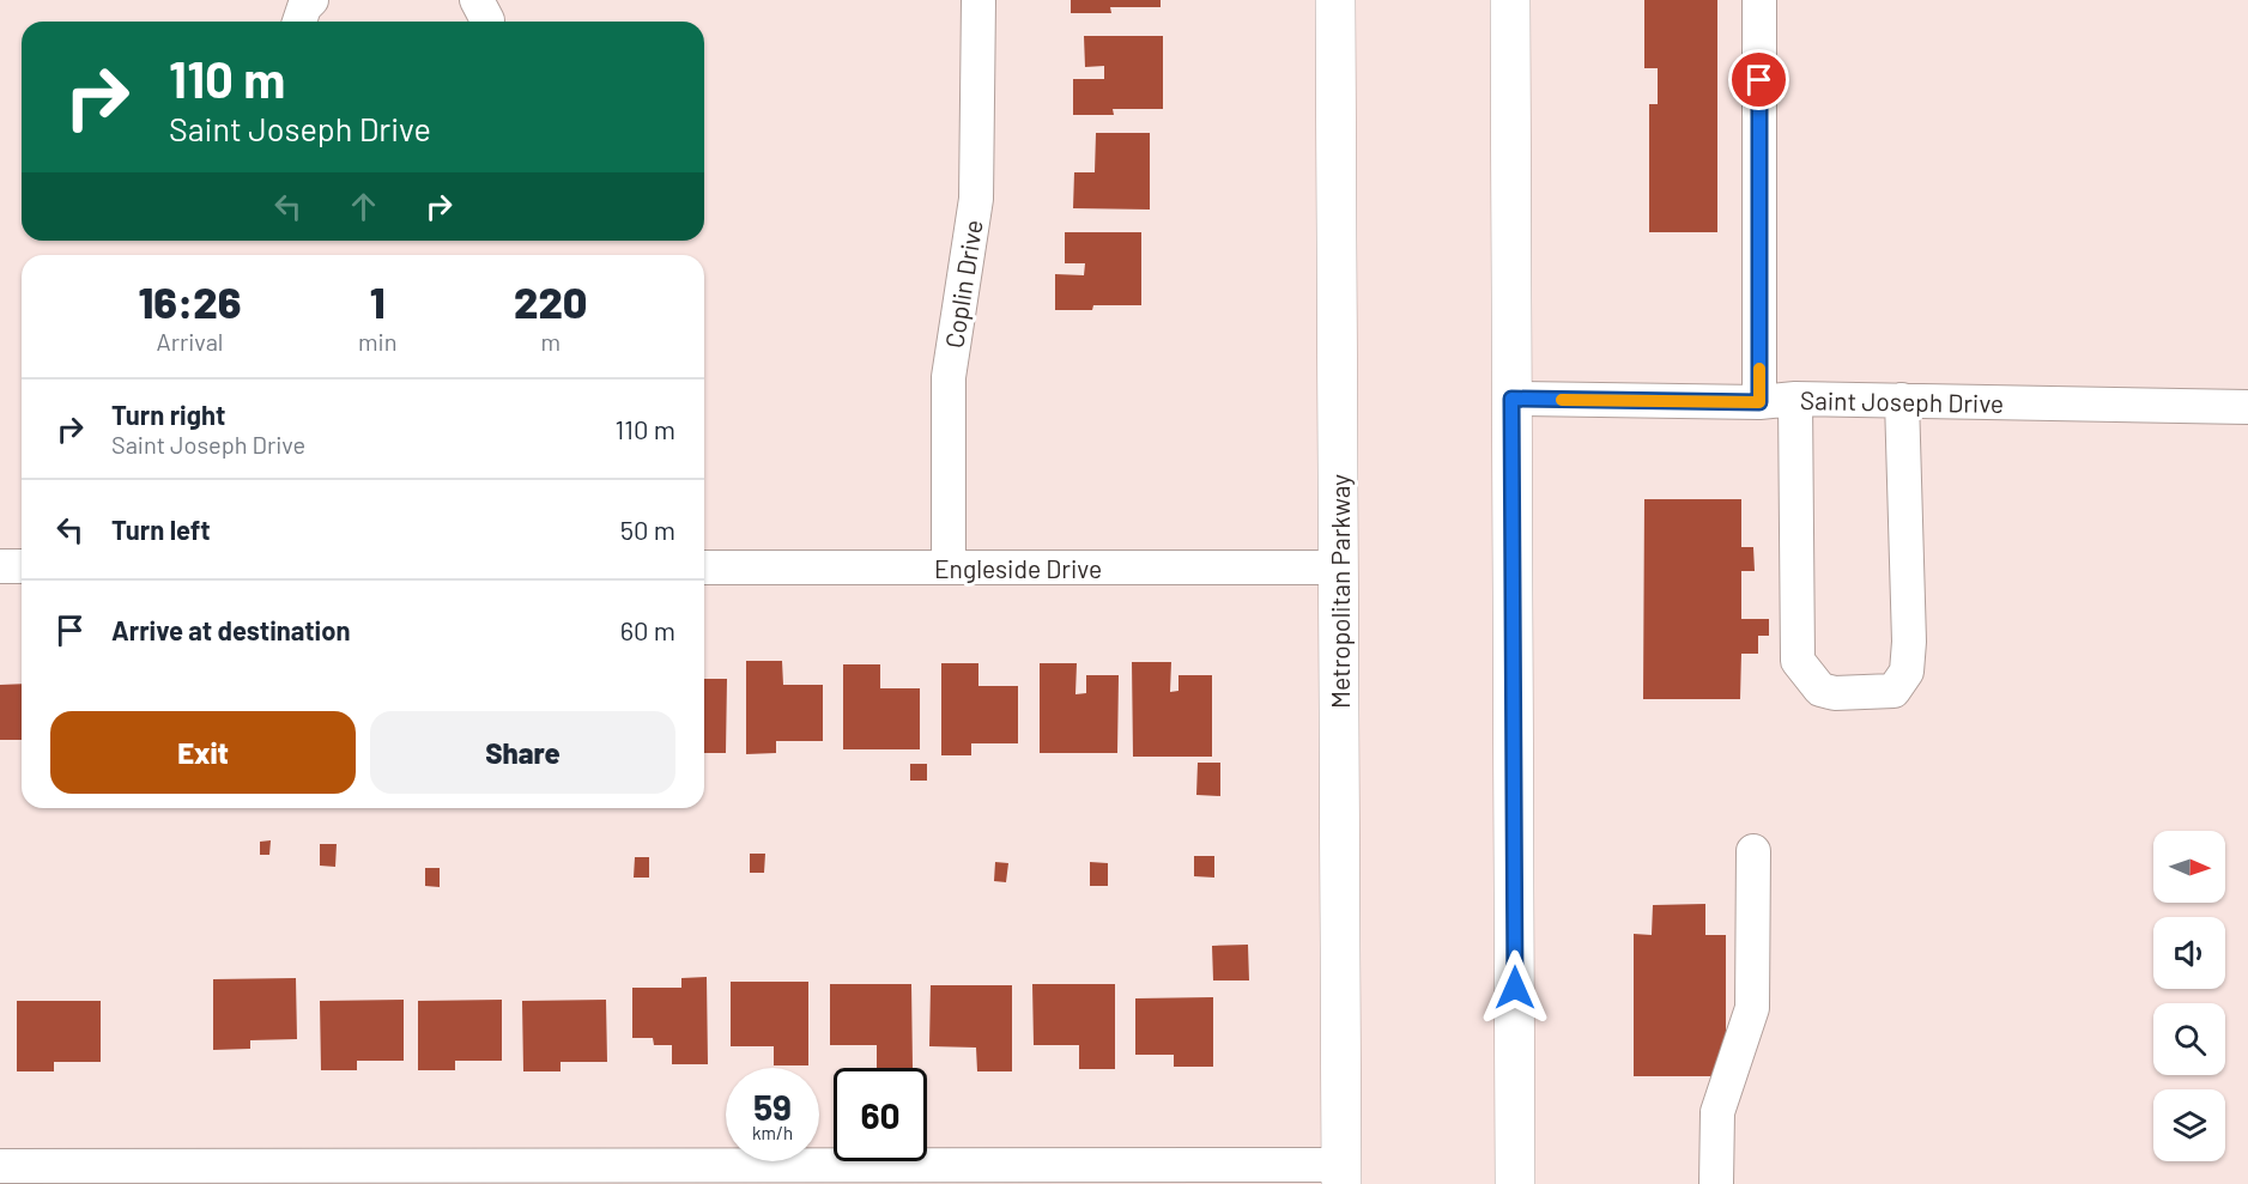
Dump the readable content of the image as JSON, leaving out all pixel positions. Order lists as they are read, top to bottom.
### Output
{
  "streets": {
    "main road": ["Metropolitan Parkway"],
    "street": ["Coplin Drive", "Saint Joseph Drive", "Engleside Drive"]
  },
  "crossings": [
    ["Coplin Drive", "Engleside Drive"],
    ["Engleside Drive", "Metropolitan Parkway"]
  ],
  "north": "right",
  "page": {
    "turn": ["110 m", "Saint Joseph Drive"],
    "eta": [
      "16:26",
      "Arrival",
      "1",
      "min",
      "220",
      "m"
    ],
    "list": [
      {
        "name": "Turn right",
        "note": "Saint Joseph Drive",
        "value": "110 m"
      },
      {
        "name": "Turn left",
        "value": "50 m"
      },
      {
        "name": "Arrive at destination",
        "value": "60 m"
      }
    ],
    "buttons": ["Exit", "Share"],
    "speed": "59 km/h",
    "limit": "60"
  }
}
